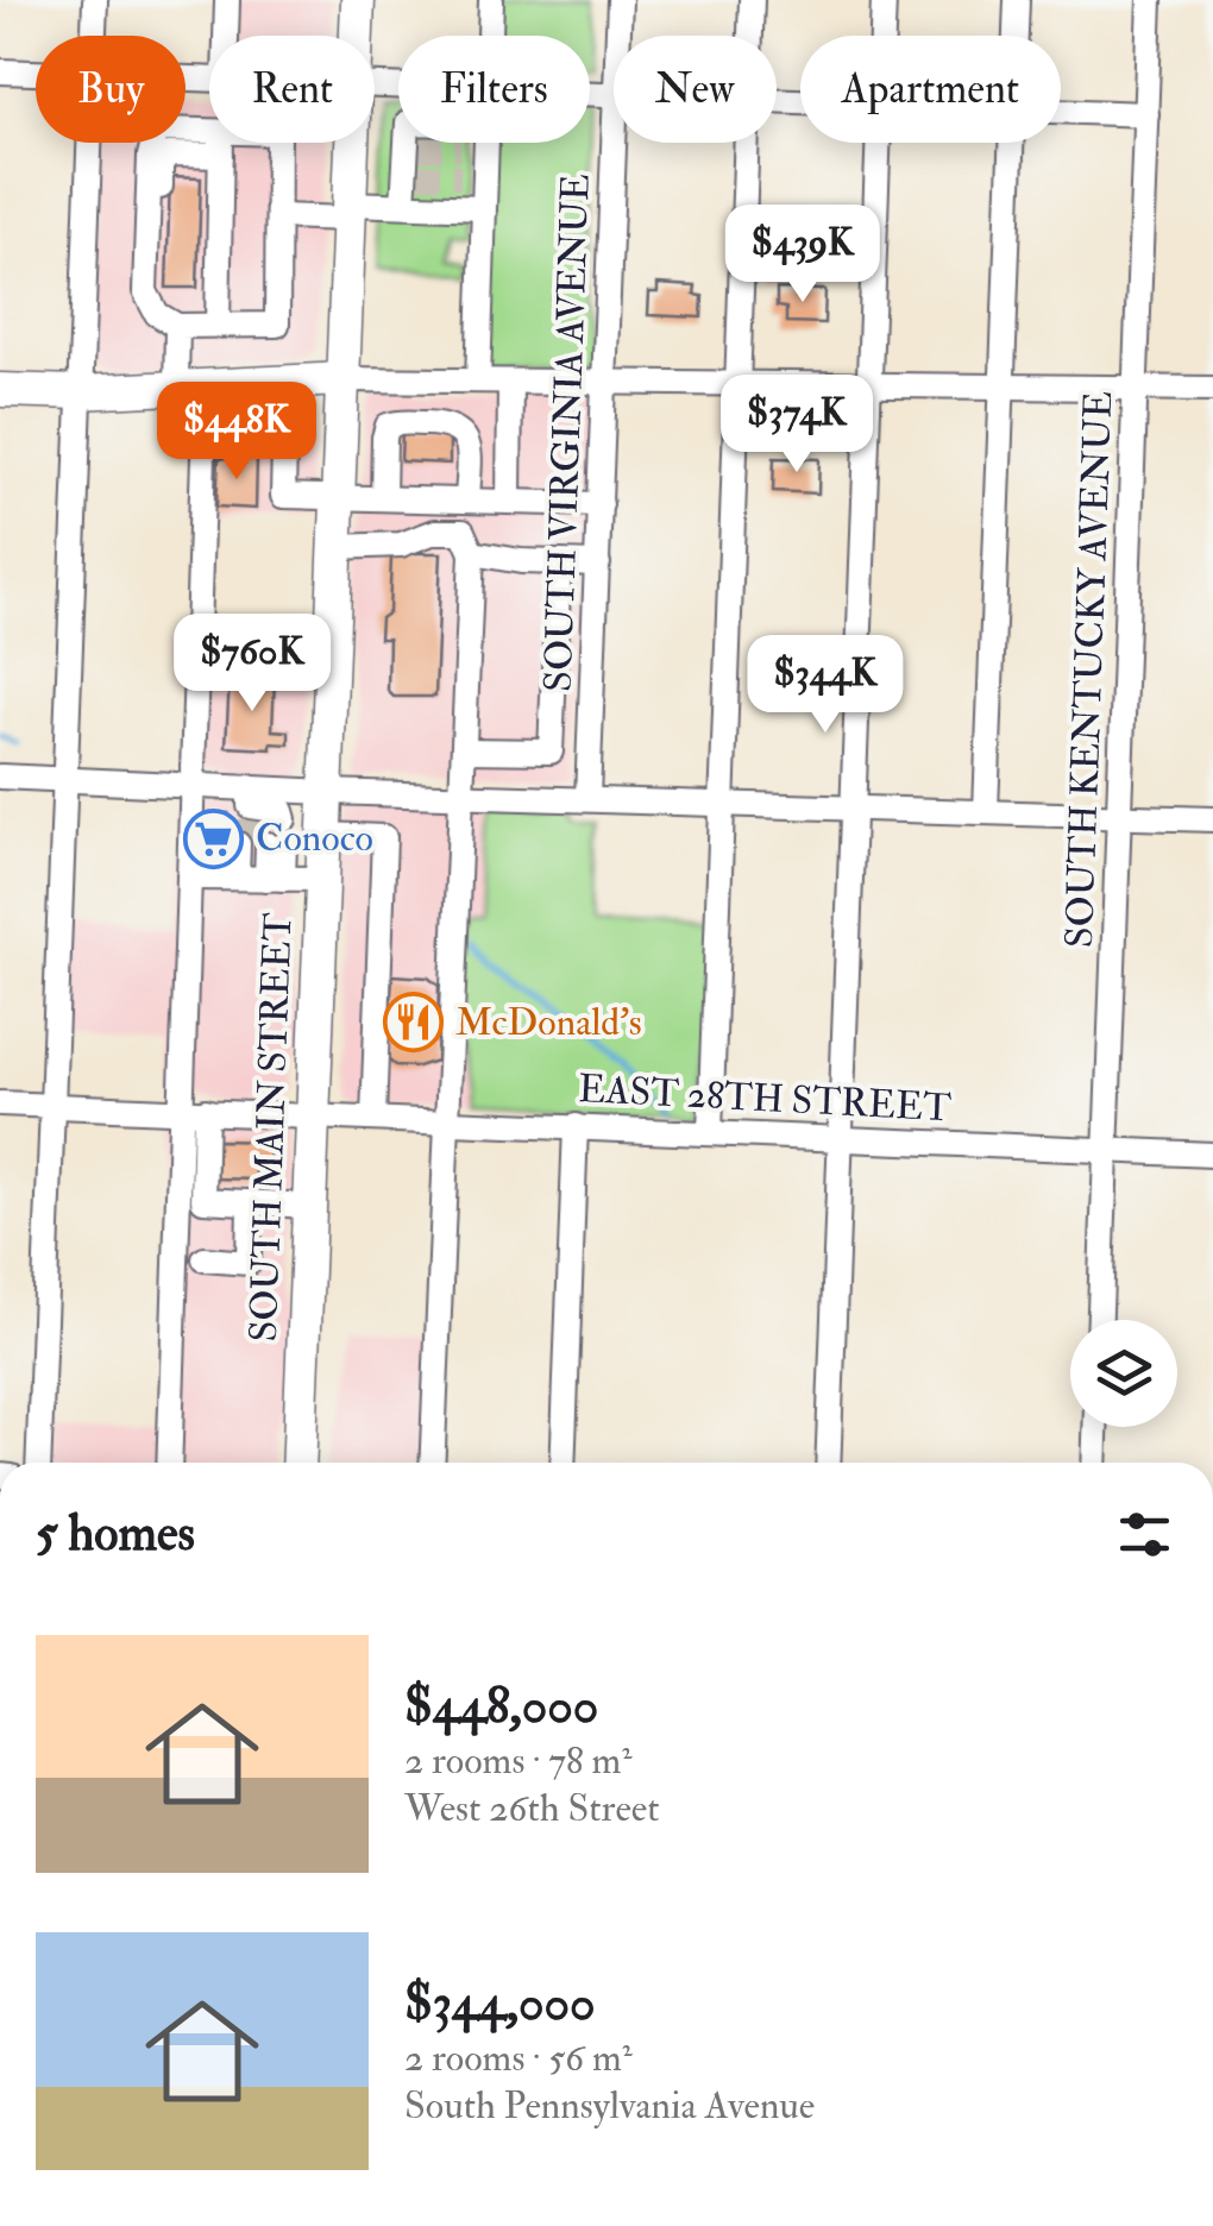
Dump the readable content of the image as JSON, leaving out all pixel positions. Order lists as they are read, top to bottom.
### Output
{
  "streets": {
    "main road": ["SOUTH MAIN STREET"],
    "street": ["SOUTH VIRGINIA AVENUE", "SOUTH KENTUCKY AVENUE", "EAST 28TH STREET"]
  },
  "crossings": [
    ["SOUTH KENTUCKY AVENUE", "EAST 28TH STREET"],
    ["EAST 28TH STREET", "SOUTH MAIN STREET"]
  ],
  "places": {
    "supermarket": ["Conoco"],
    "restaurant": ["McDonald's"]
  },
  "page": {
    "chip": [
      "Buy",
      "Rent",
      "Filters",
      "New",
      "Apartment"
    ],
    "price": [
      "$439K",
      "$374K",
      "$448K",
      "$760K",
      "$344K"
    ],
    "heading": "5 homes",
    "list": [
      {
        "name": "$448,000",
        "note": "2 rooms · 78 m² · West 26th Street"
      },
      {
        "name": "$344,000",
        "note": "2 rooms · 56 m² · South Pennsylvania Avenue"
      }
    ]
  }
}
